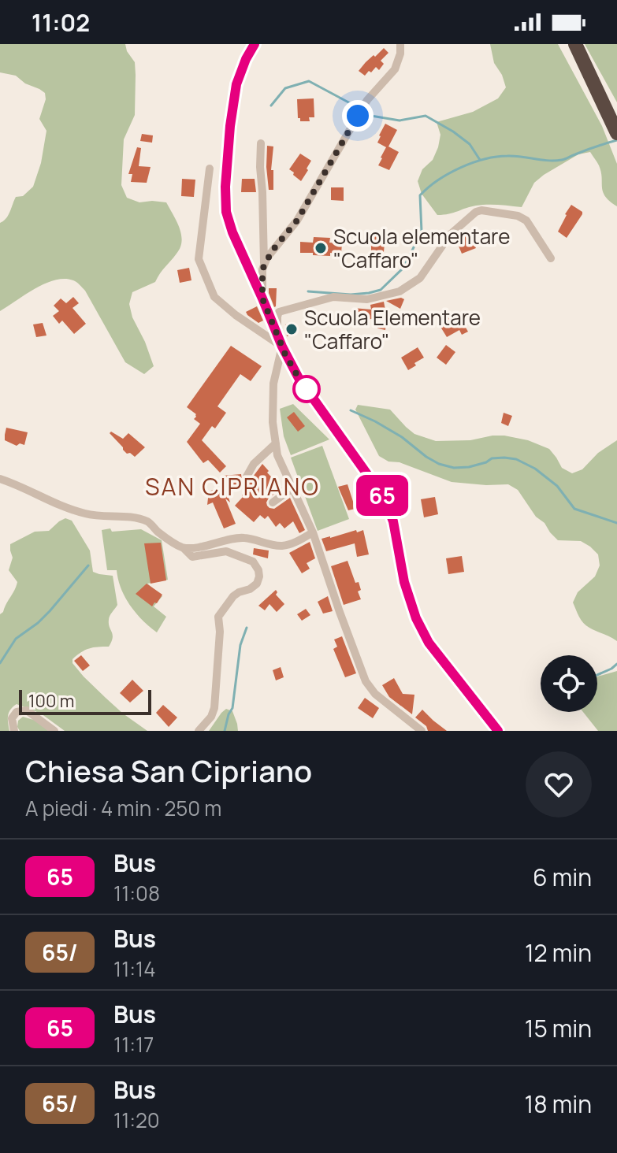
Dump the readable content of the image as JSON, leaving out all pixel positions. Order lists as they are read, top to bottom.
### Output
{
  "districts": ["SAN CIPRIANO"],
  "places": ["Scuola elementare \"Caffaro\"", "Scuola Elementare \"Caffaro\""],
  "lines": ["bus line 65"],
  "scale_bar": "100 m",
  "page": {
    "status": "11:02",
    "on_map": "65",
    "scale": "100 m",
    "heading": ["Chiesa San Cipriano", "A piedi · 4 min · 250 m"],
    "list": [
      {
        "mark": "65",
        "name": "Bus",
        "note": "11:08",
        "value": "6 min"
      },
      {
        "mark": "65/",
        "name": "Bus",
        "note": "11:14",
        "value": "12 min"
      },
      {
        "mark": "65",
        "name": "Bus",
        "note": "11:17",
        "value": "15 min"
      },
      {
        "mark": "65/",
        "name": "Bus",
        "note": "11:20",
        "value": "18 min"
      }
    ]
  }
}
